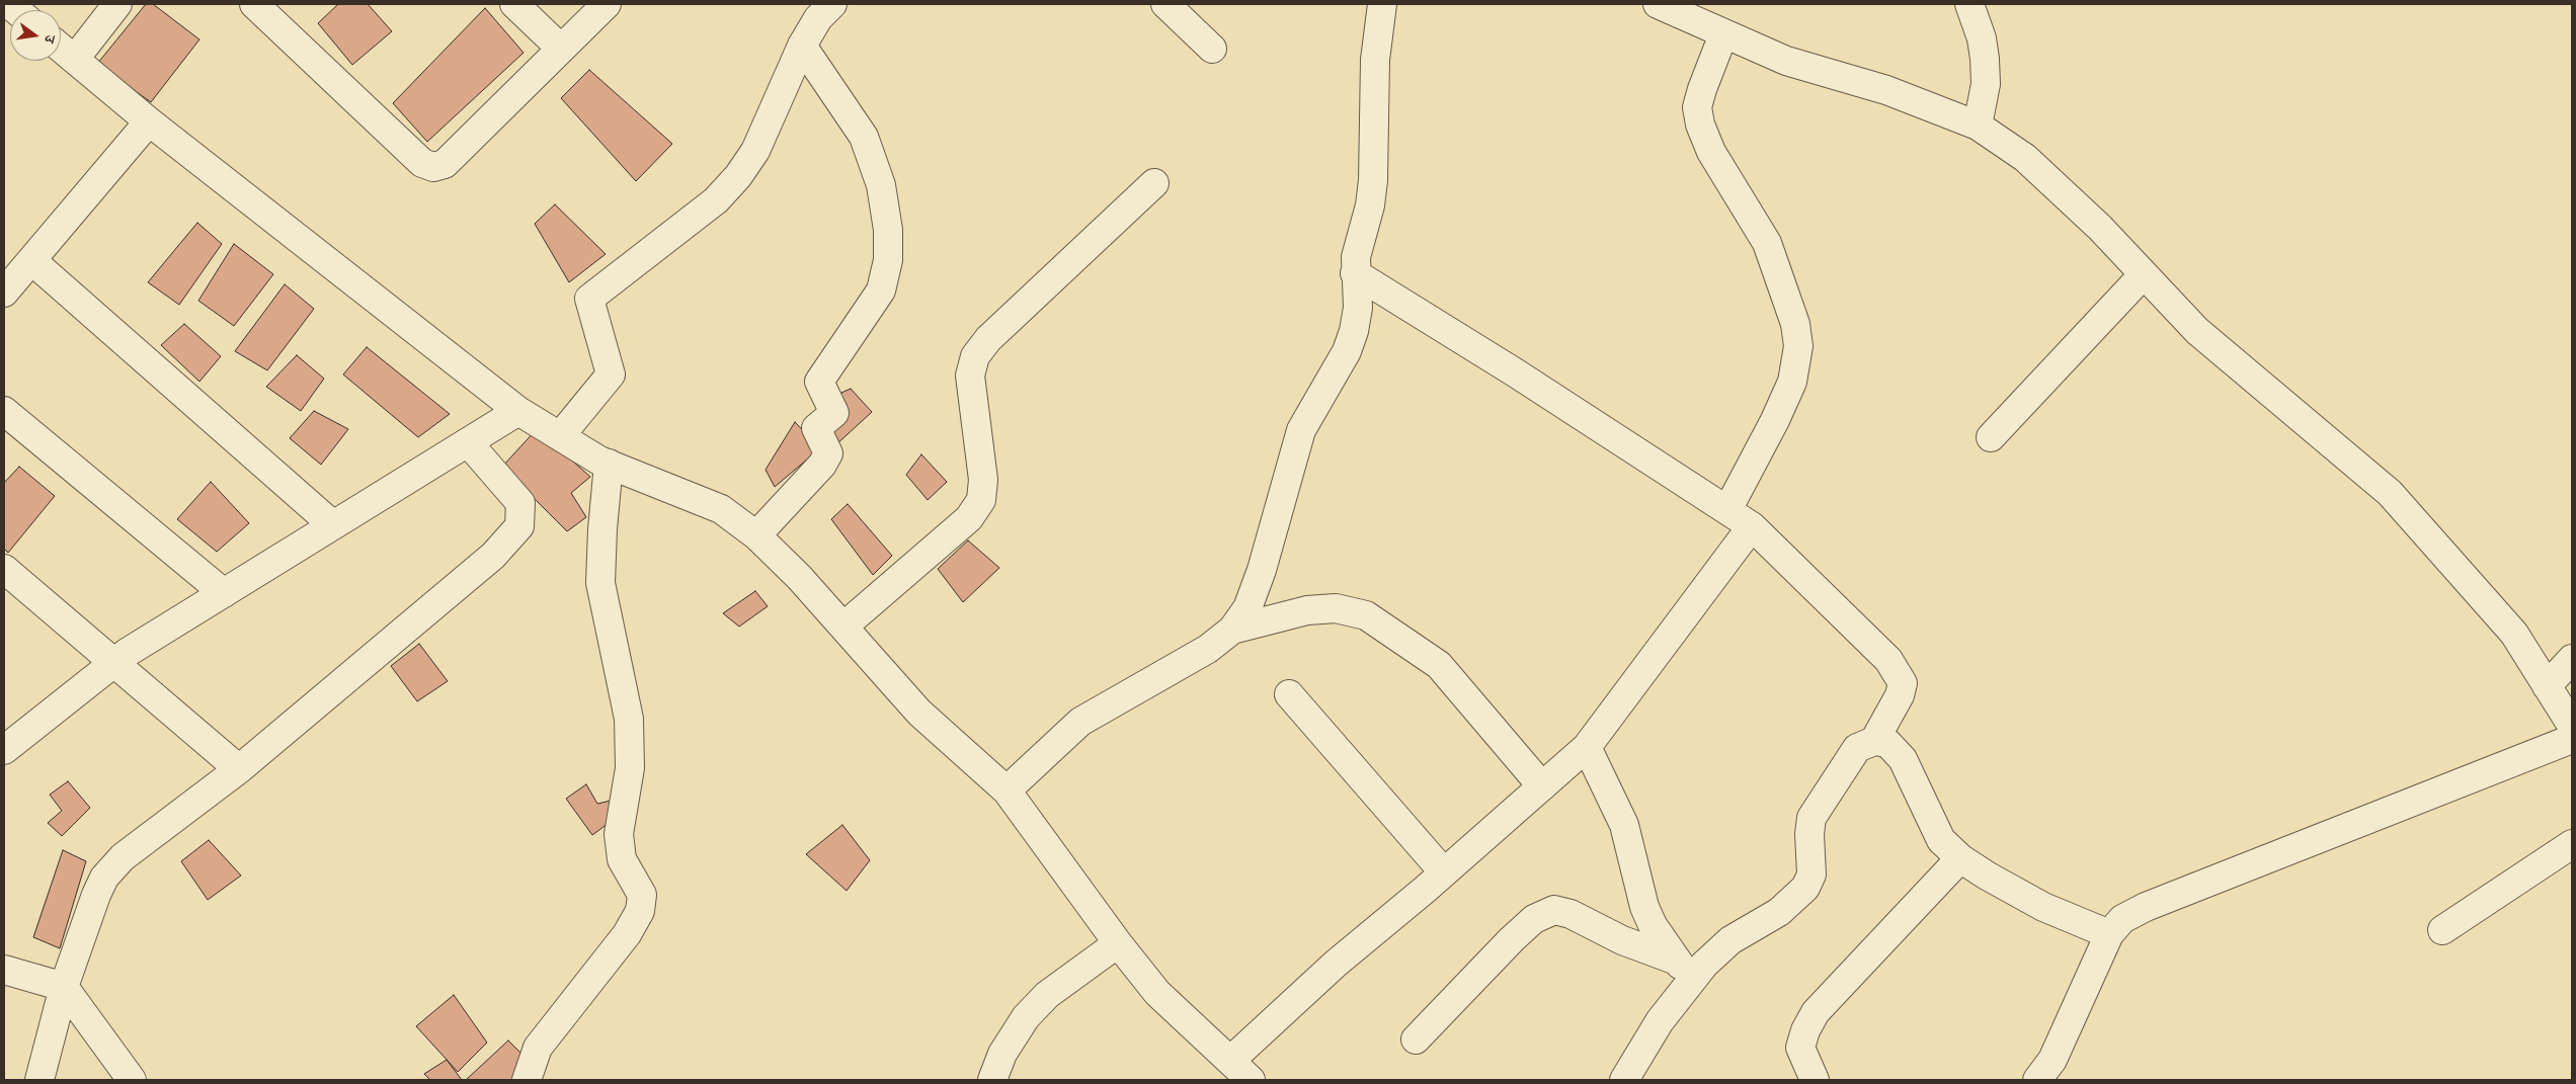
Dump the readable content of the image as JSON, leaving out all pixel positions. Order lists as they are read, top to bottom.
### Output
{
  "north": "right"
}
